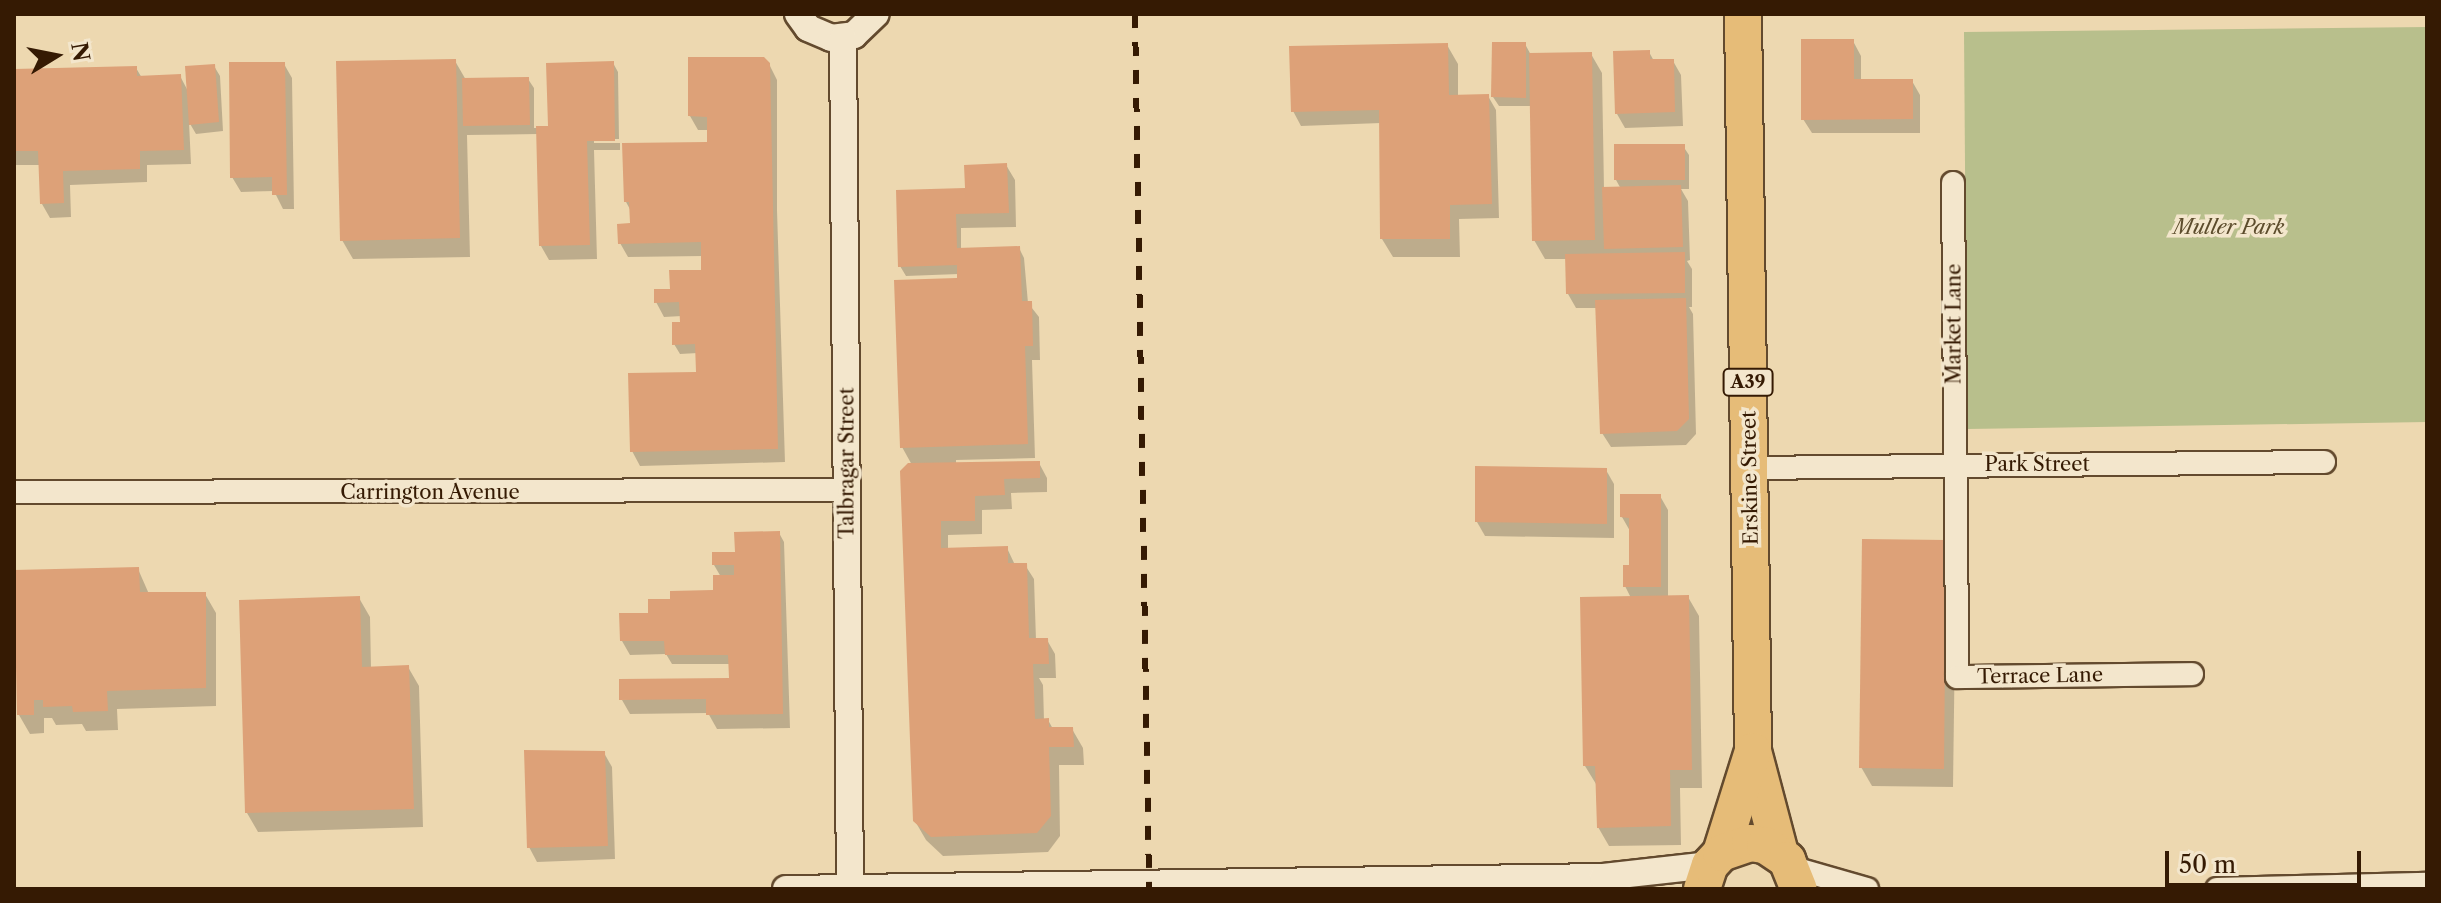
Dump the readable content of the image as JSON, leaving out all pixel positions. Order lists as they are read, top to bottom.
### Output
{
  "streets": {
    "highway": ["A39", "Erskine Street"],
    "street": [
      "Market Lane",
      "Talbragar Street",
      "Park Street",
      "Carrington Avenue",
      "Terrace Lane"
    ]
  },
  "crossings": [
    ["Market Lane", "Park Street"],
    ["Market Lane", "Terrace Lane"],
    ["Talbragar Street", "Carrington Avenue"],
    ["Park Street", "Erskine Street"],
    ["Park Street", "Terrace Lane"]
  ],
  "parks": ["Muller Park"],
  "scale_bar": "50 m",
  "north": "right"
}
